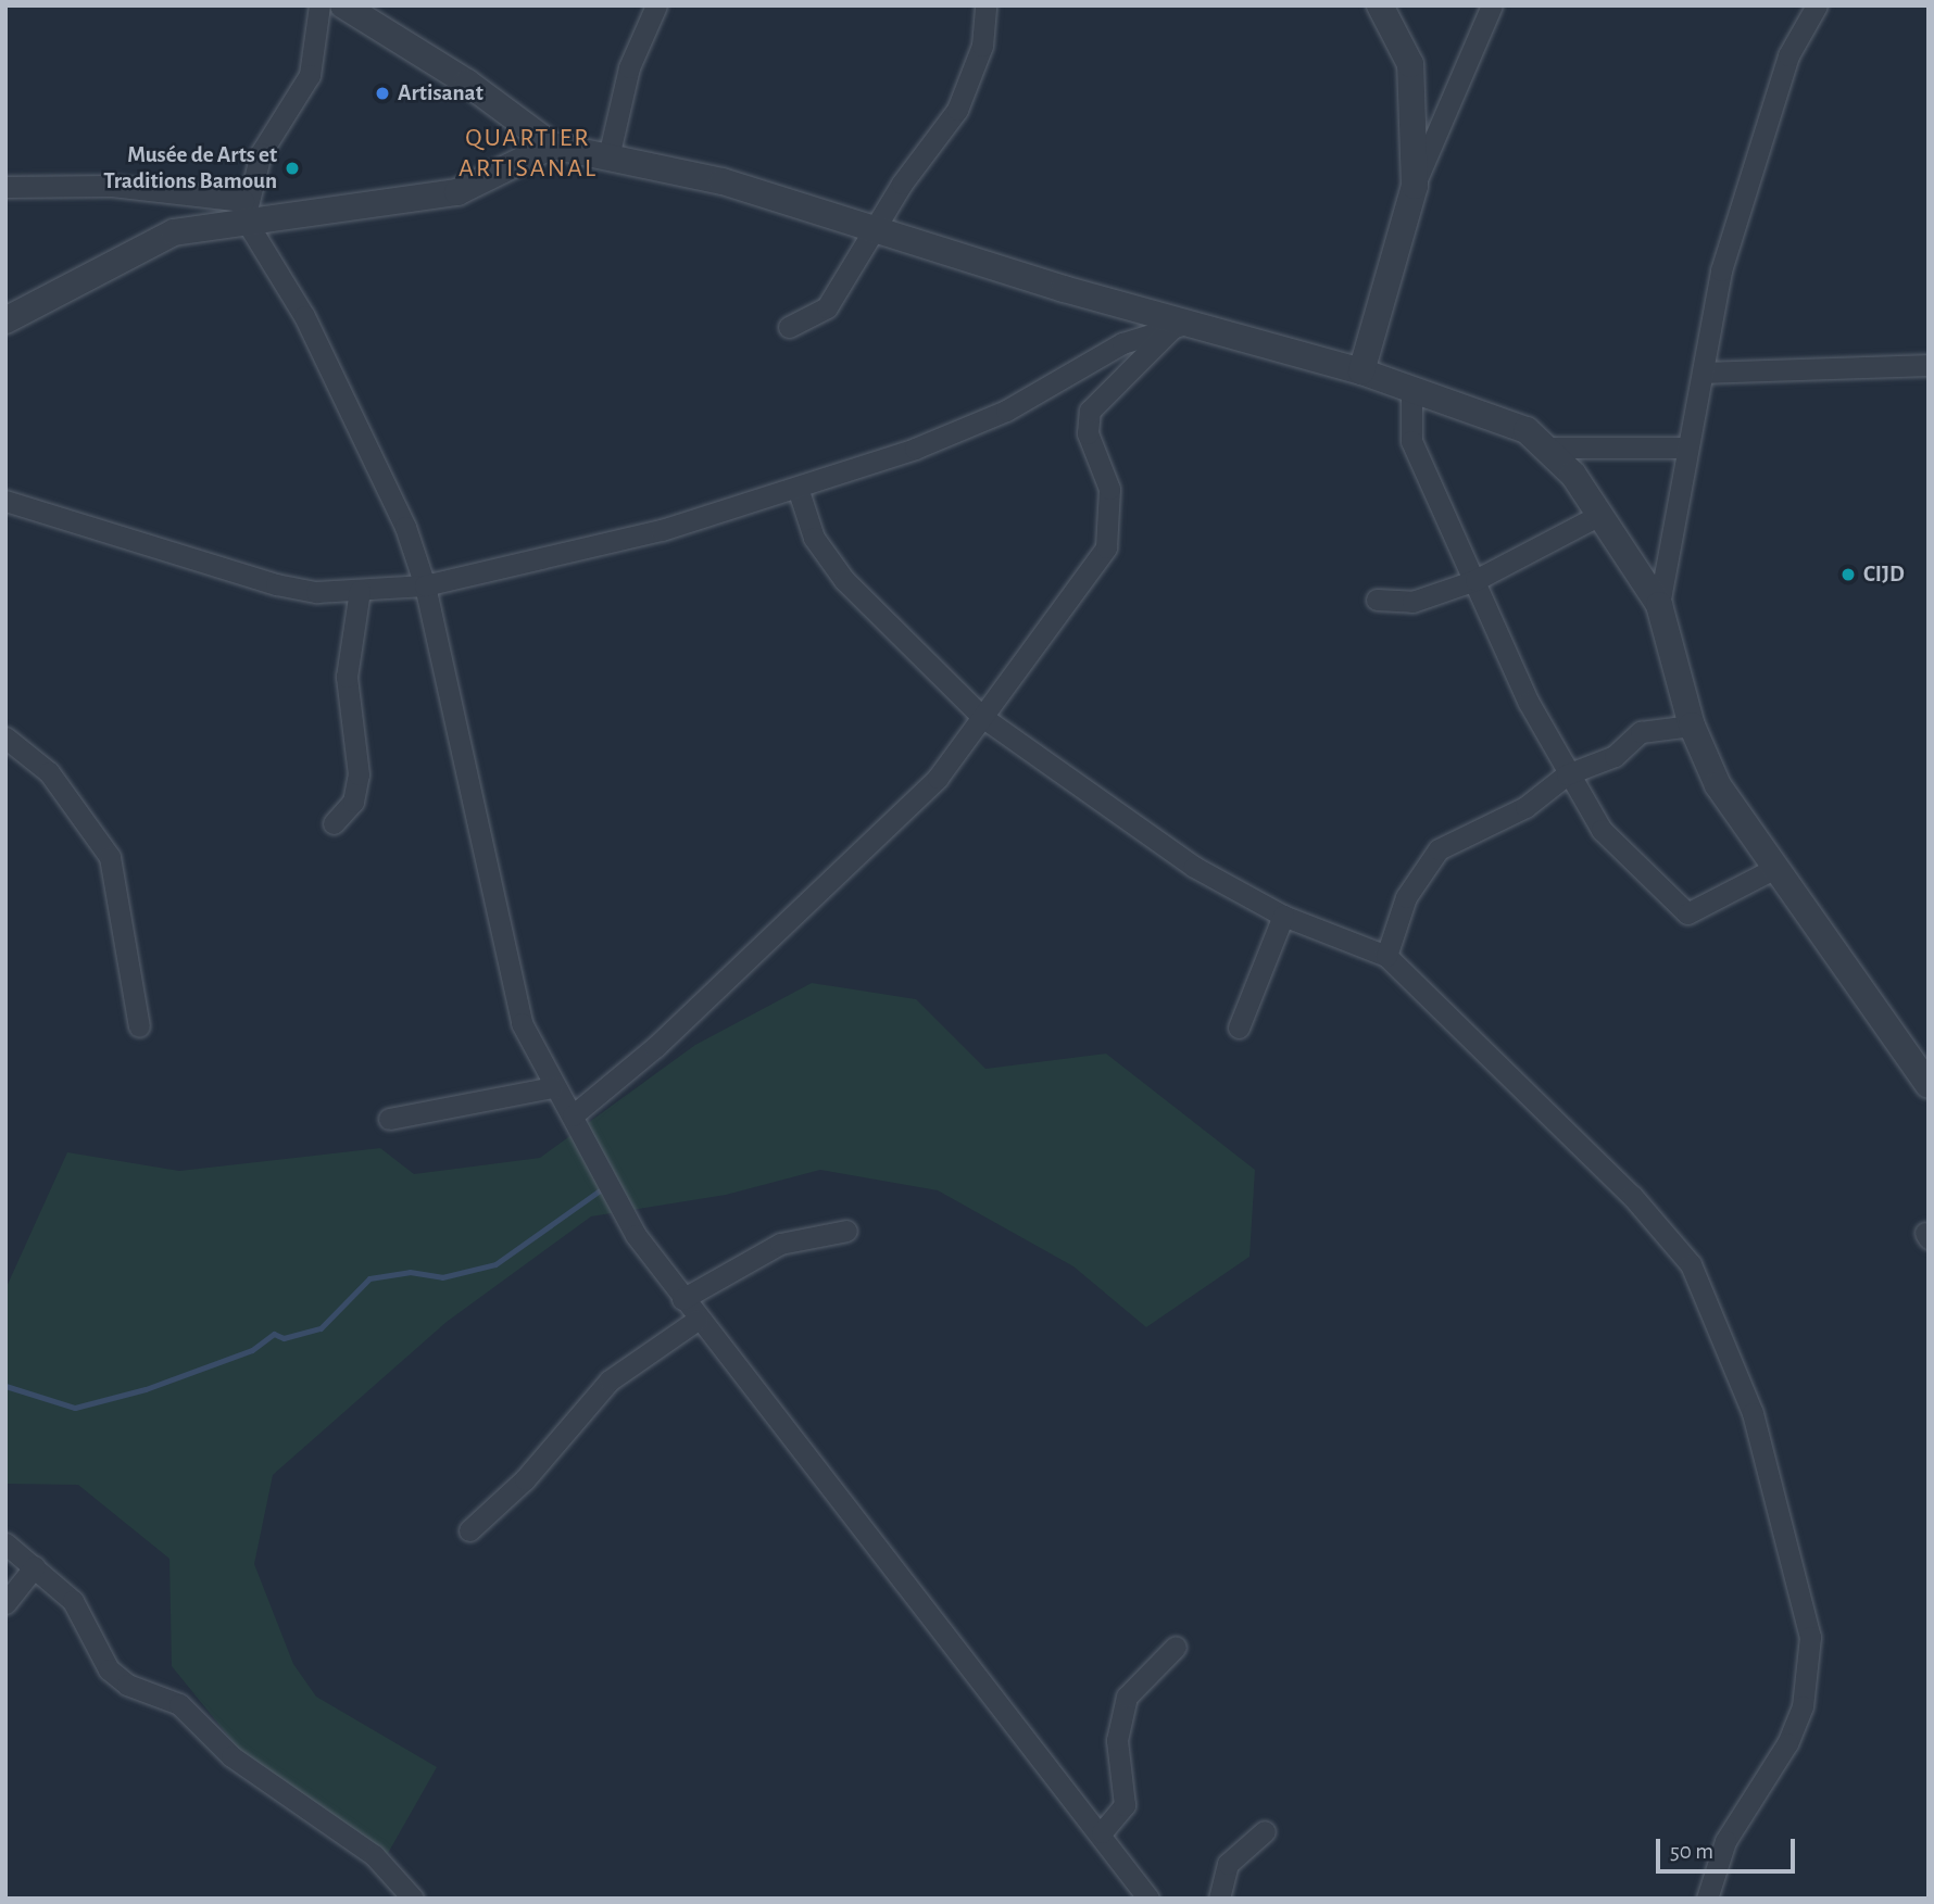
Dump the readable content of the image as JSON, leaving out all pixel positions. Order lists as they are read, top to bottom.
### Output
{
  "districts": ["QUARTIER ARTISANAL"],
  "places": ["Artisanat", "Musée de Arts et Traditions Bamoun", "CIJD"],
  "scale_bar": "50 m"
}
